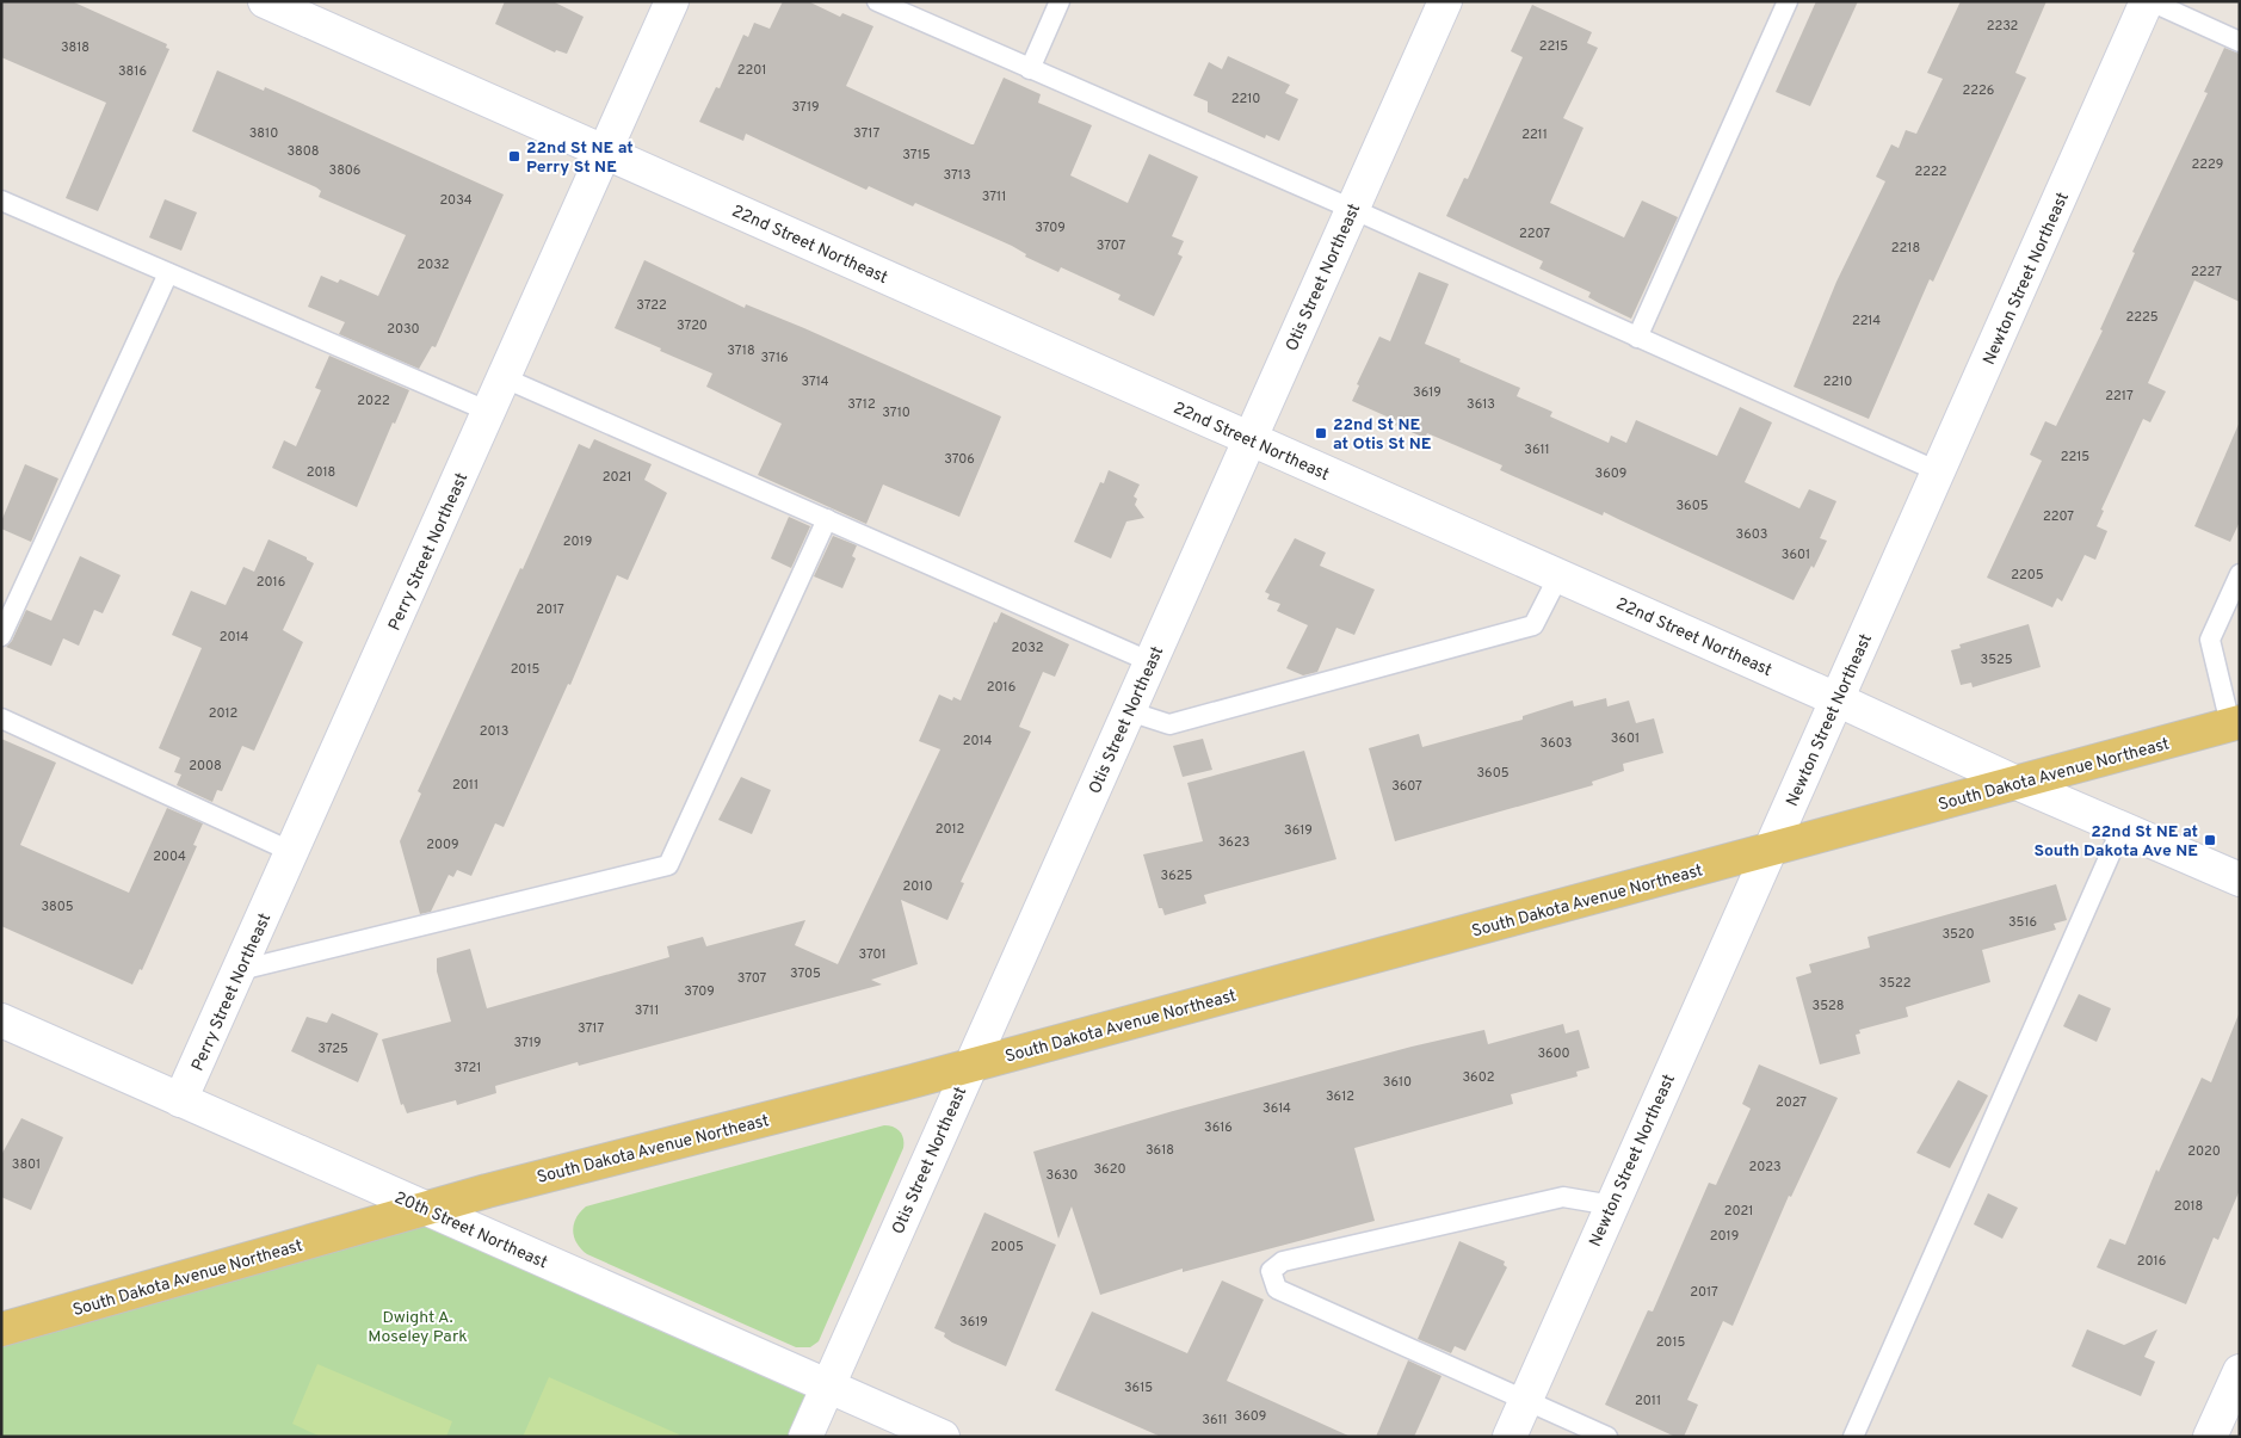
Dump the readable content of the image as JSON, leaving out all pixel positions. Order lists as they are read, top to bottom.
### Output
{
  "streets": {
    "main road": ["South Dakota Avenue Northeast"],
    "street": [
      "22nd Street Northeast",
      "Otis Street Northeast",
      "Newton Street Northeast",
      "Perry Street Northeast",
      "20th Street Northeast"
    ]
  },
  "crossings": [
    ["22nd Street Northeast", "Otis Street Northeast"],
    ["22nd Street Northeast", "Newton Street Northeast"],
    ["22nd Street Northeast", "Perry Street Northeast"],
    ["22nd Street Northeast", "South Dakota Avenue Northeast"],
    ["Otis Street Northeast", "South Dakota Avenue Northeast"],
    ["Otis Street Northeast", "20th Street Northeast"],
    ["Newton Street Northeast", "South Dakota Avenue Northeast"],
    ["Perry Street Northeast", "20th Street Northeast"],
    ["South Dakota Avenue Northeast", "20th Street Northeast"]
  ],
  "parks": ["Dwight A. Moseley Park"],
  "places": {
    "transit": ["22nd St NE at Perry St NE", "22nd St NE at Otis St NE", "22nd St NE at South Dakota Ave NE"]
  },
  "house_numbers": [
    "2232",
    "2215",
    "3818",
    "2201",
    "3816",
    "2226",
    "2210",
    "3719",
    "3810",
    "3717",
    "2211",
    "3808",
    "3715",
    "2229",
    "3806",
    "2222",
    "3713",
    "3711",
    "2034",
    "3709",
    "2207",
    "3707",
    "2218",
    "2032",
    "2227",
    "3722",
    "2225",
    "2214",
    "3720",
    "2030",
    "3718",
    "3716",
    "3714",
    "2210",
    "3619",
    "2217",
    "2022",
    "3712",
    "3613",
    "3710",
    "3611",
    "2215",
    "3706",
    "2018",
    "3609",
    "2021",
    "3605",
    "2207",
    "3603",
    "2019",
    "3601",
    "2205",
    "2016",
    "2017",
    "2014",
    "2032",
    "3525",
    "2015",
    "2016",
    "2012",
    "2013",
    "3601",
    "2014",
    "3603",
    "2008",
    "3605",
    "2011",
    "3607",
    "2012",
    "3619",
    "3623",
    "2009",
    "2004",
    "3625",
    "2010",
    "3805",
    "3516",
    "3520",
    "3701",
    "3705",
    "3707",
    "3522",
    "3709",
    "3528",
    "3711",
    "3717",
    "3719",
    "3725",
    "3600",
    "3721",
    "3602",
    "3610",
    "3612",
    "2027",
    "3614",
    "3616",
    "3618",
    "2020",
    "3801",
    "2023",
    "3620",
    "3630",
    "2018",
    "2021",
    "2019",
    "2005",
    "2016",
    "2017",
    "3619",
    "2015",
    "3615",
    "2011",
    "3609",
    "3611"
  ]
}
